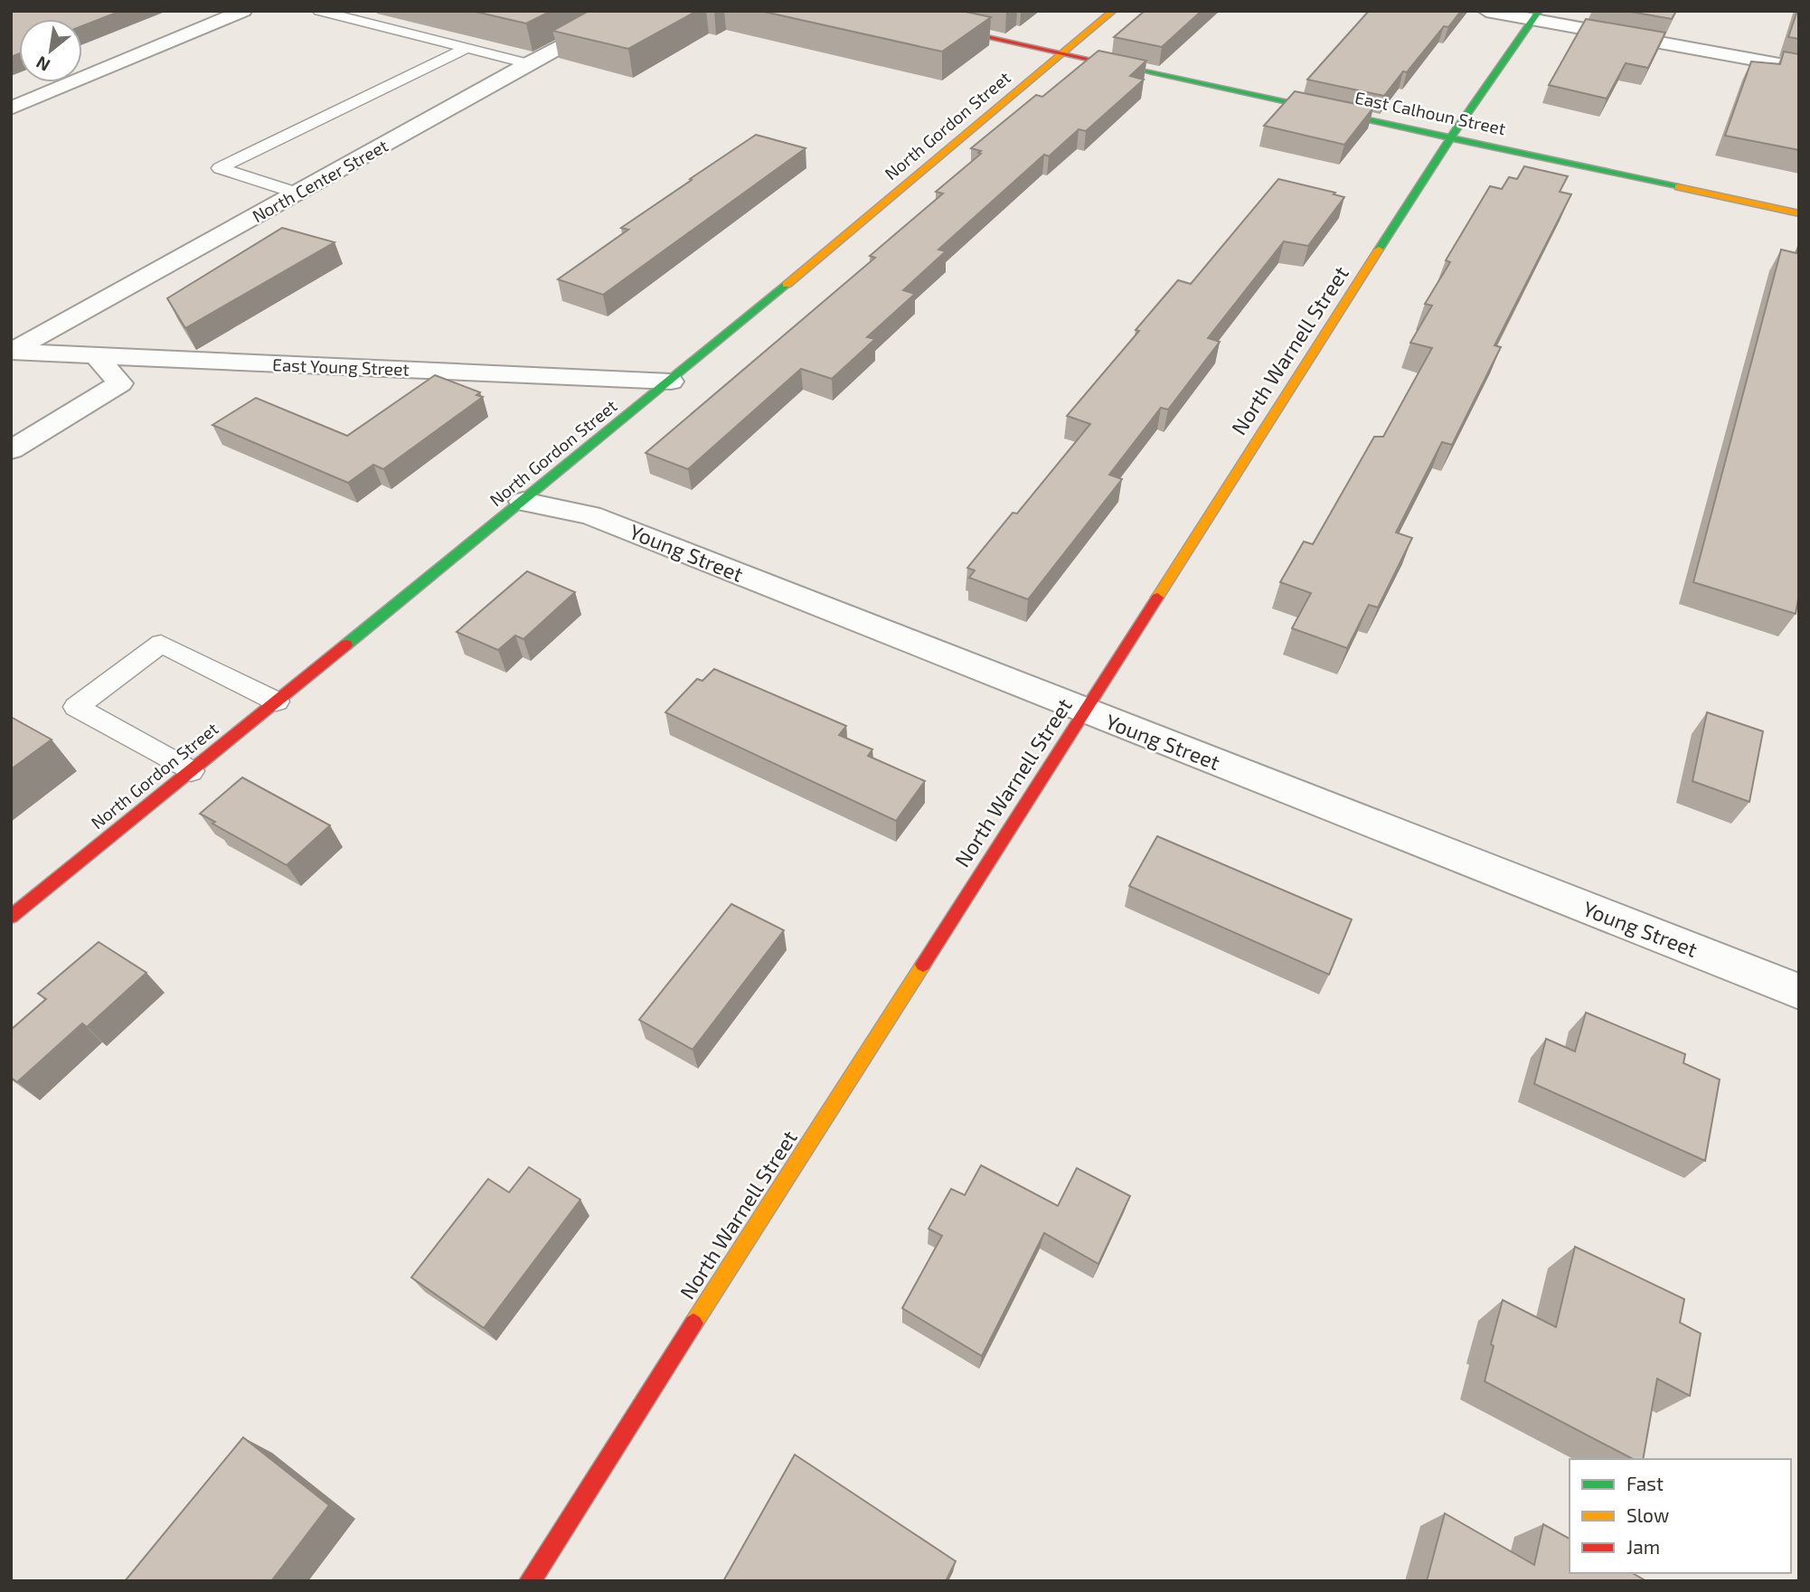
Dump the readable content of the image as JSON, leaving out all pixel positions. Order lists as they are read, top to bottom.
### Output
{
  "streets": {
    "street": [
      "East Calhoun Street",
      "North Gordon Street",
      "North Center Street",
      "North Warnell Street",
      "East Young Street",
      "Young Street"
    ]
  },
  "crossings": [
    ["East Calhoun Street", "North Gordon Street"],
    ["East Calhoun Street", "North Warnell Street"],
    ["North Gordon Street", "East Young Street"],
    ["North Gordon Street", "Young Street"],
    ["North Center Street", "East Young Street"],
    ["North Warnell Street", "Young Street"]
  ],
  "legend": ["Fast", "Slow", "Jam"],
  "north": "bottom left"
}
